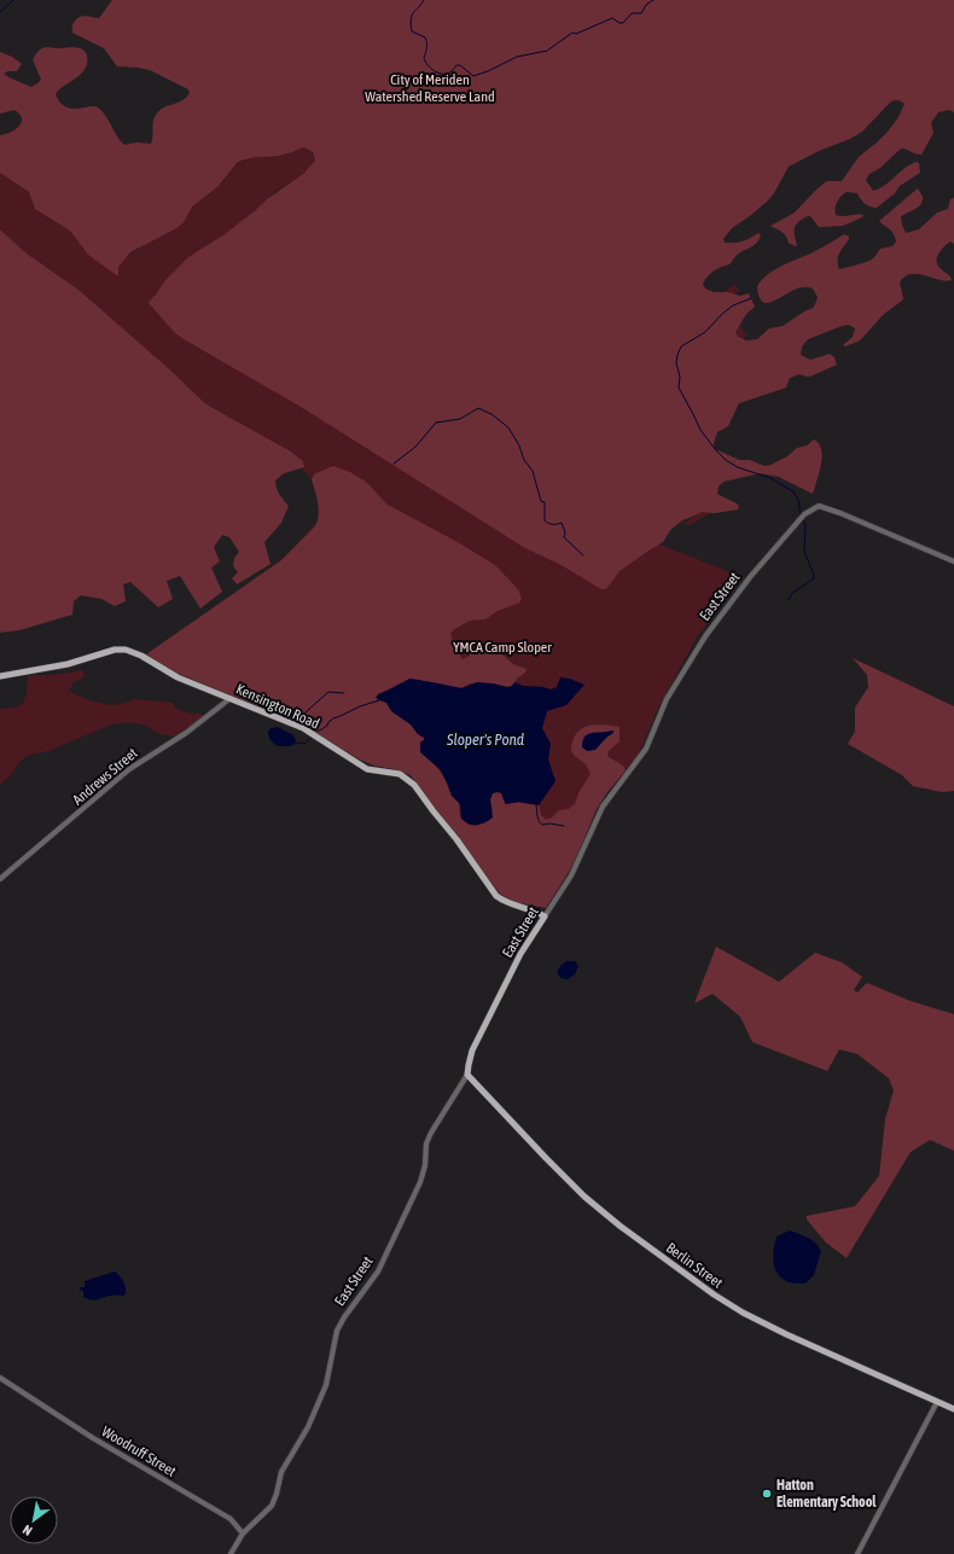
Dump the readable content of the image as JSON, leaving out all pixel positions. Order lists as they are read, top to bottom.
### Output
{
  "streets": {
    "main road": ["East Street", "Kensington Road", "Berlin Street"],
    "street": ["Andrews Street", "Woodruff Street"]
  },
  "crossings": [
    ["East Street", "Kensington Road"],
    ["East Street", "Berlin Street"],
    ["East Street", "Woodruff Street"],
    ["Kensington Road", "Andrews Street"]
  ],
  "water": ["Sloper's Pond"],
  "parks": ["City of Meriden Watershed Reserve Land", "YMCA Camp Sloper"],
  "places": ["Hatton Elementary School"],
  "north": "bottom left"
}
